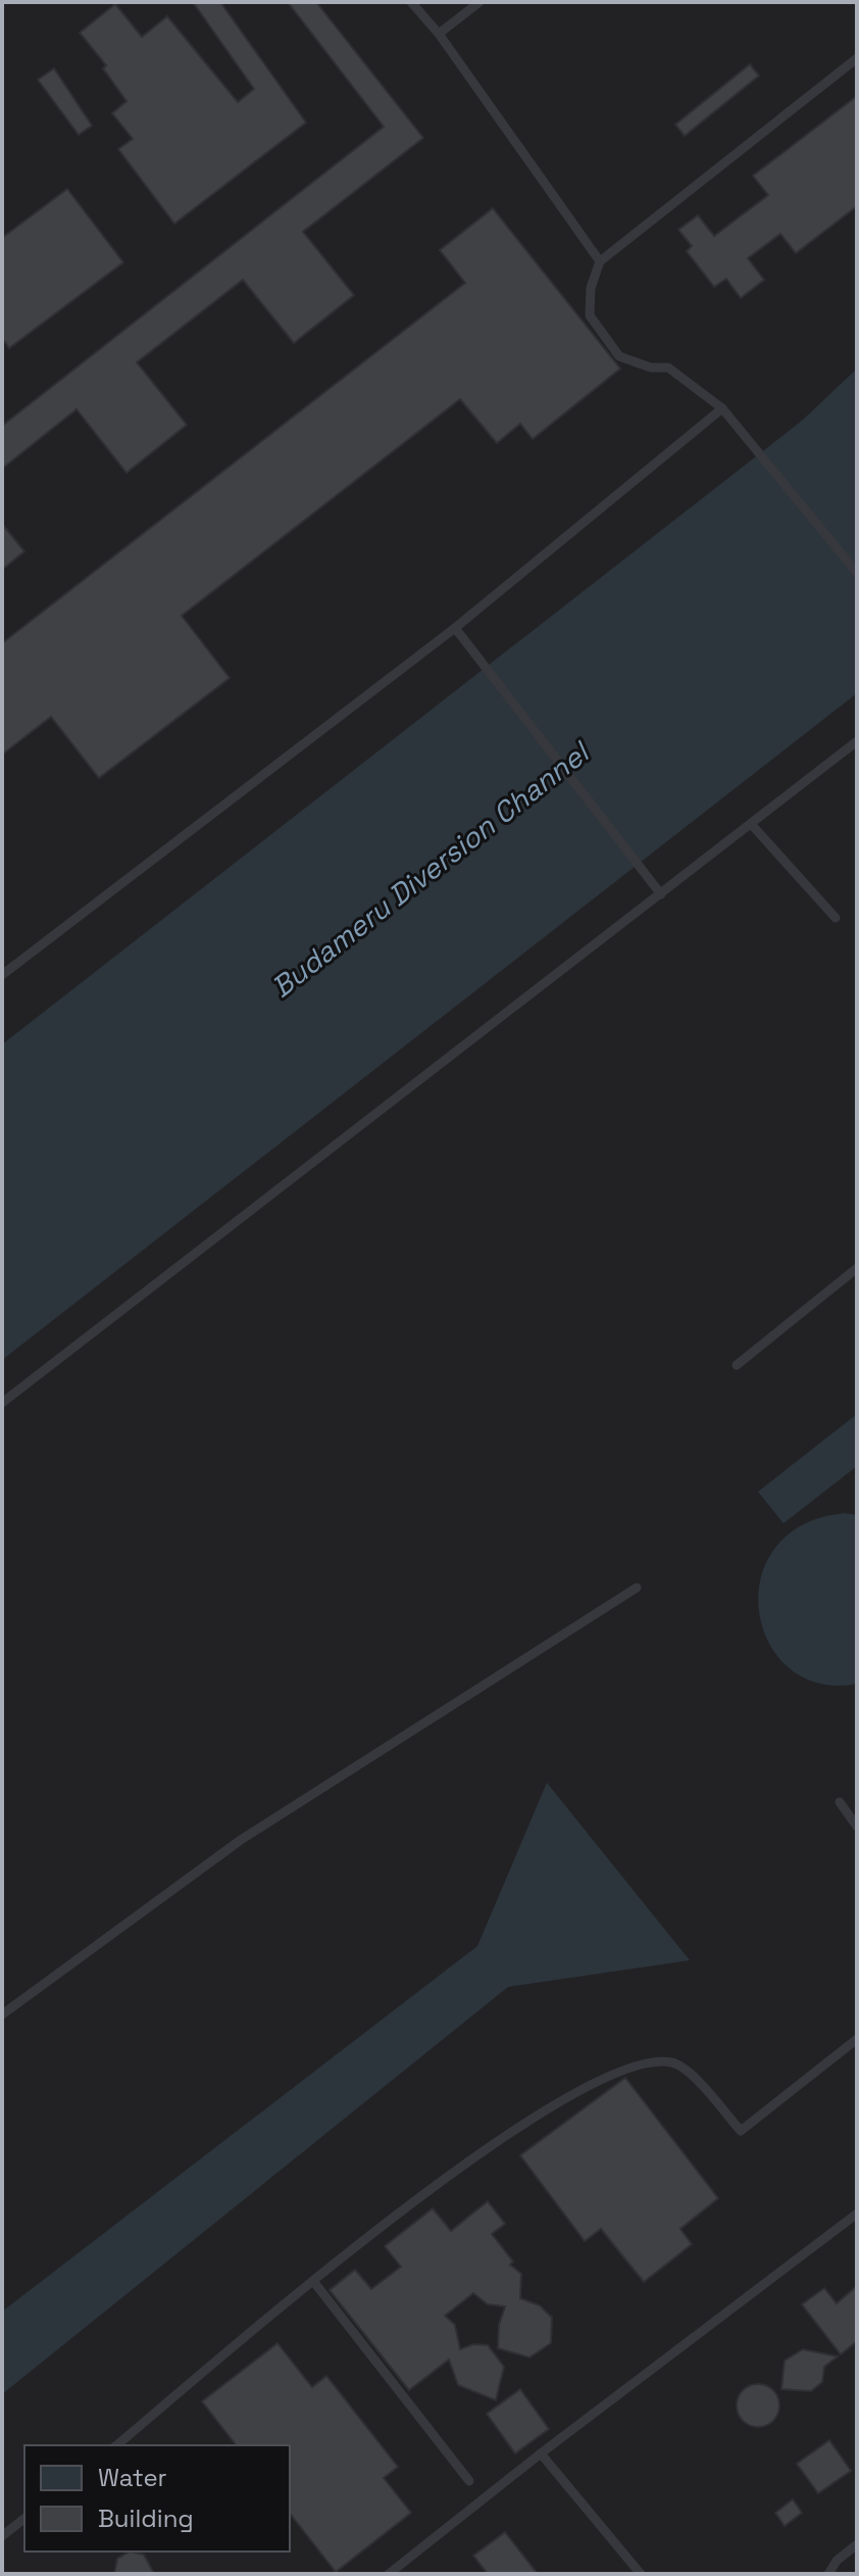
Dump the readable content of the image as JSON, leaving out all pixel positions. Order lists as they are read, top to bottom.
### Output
{
  "water": ["Budameru Diversion Channel"],
  "legend": ["Water", "Building"]
}
